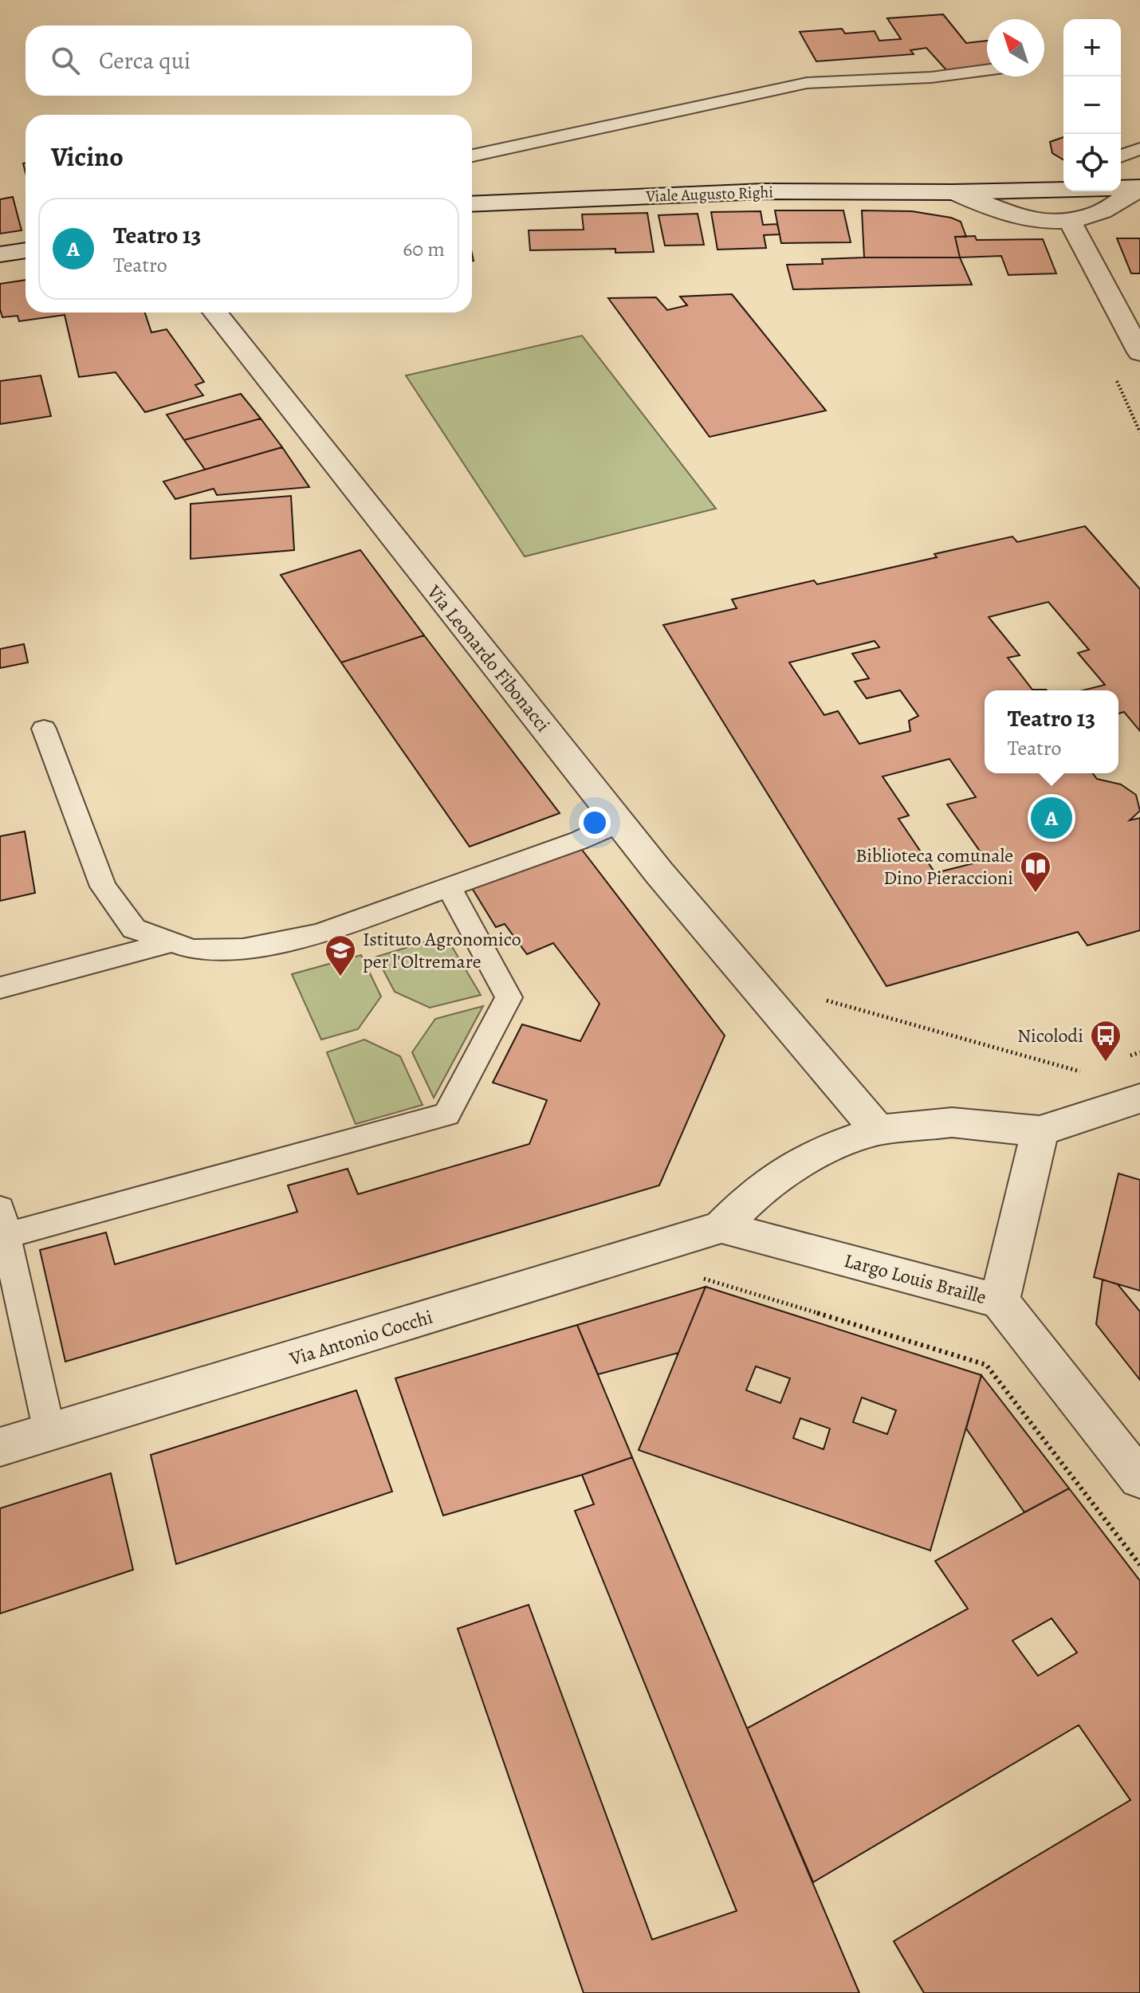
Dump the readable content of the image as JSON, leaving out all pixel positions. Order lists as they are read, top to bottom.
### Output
{
  "streets": {
    "street": [
      "Viale Augusto Righi",
      "Via Leonardo Fibonacci",
      "Largo Louis Braille",
      "Via Antonio Cocchi"
    ]
  },
  "crossings": [
    ["Largo Louis Braille", "Via Antonio Cocchi"]
  ],
  "places": {
    "library": ["Biblioteca comunale Dino Pieraccioni"],
    "school or university": ["Istituto Agronomico per l'Oltremare"],
    "bus stop": ["Nicolodi"]
  },
  "north": "top left",
  "page": {
    "map_buttons": ["+", "−"],
    "search": "Cerca qui",
    "heading": "Vicino",
    "list": [
      {
        "mark": "A",
        "name": "Teatro 13",
        "note": "Teatro",
        "value": "60 m"
      }
    ],
    "popup": ["Teatro 13", "Teatro"],
    "pins": "A"
  }
}
